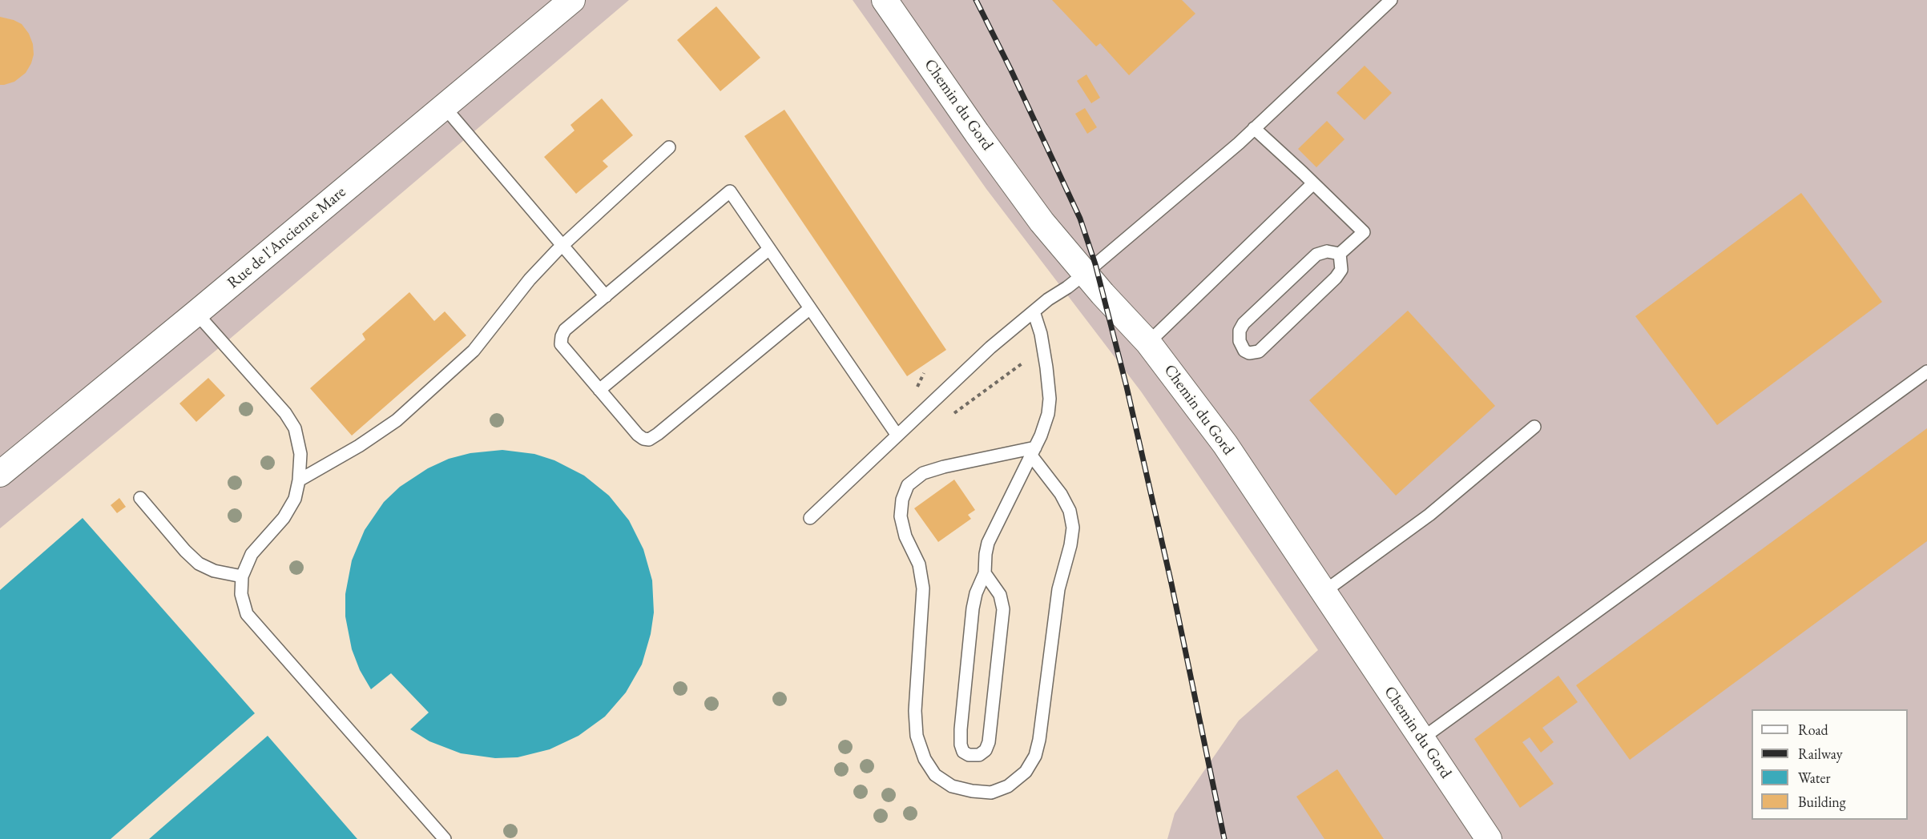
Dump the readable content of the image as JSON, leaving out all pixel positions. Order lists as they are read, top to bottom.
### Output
{
  "streets": {
    "street": ["Chemin du Gord", "Rue de l'Ancienne Mare"]
  },
  "legend": [
    "Road",
    "Railway",
    "Water",
    "Building"
  ]
}
